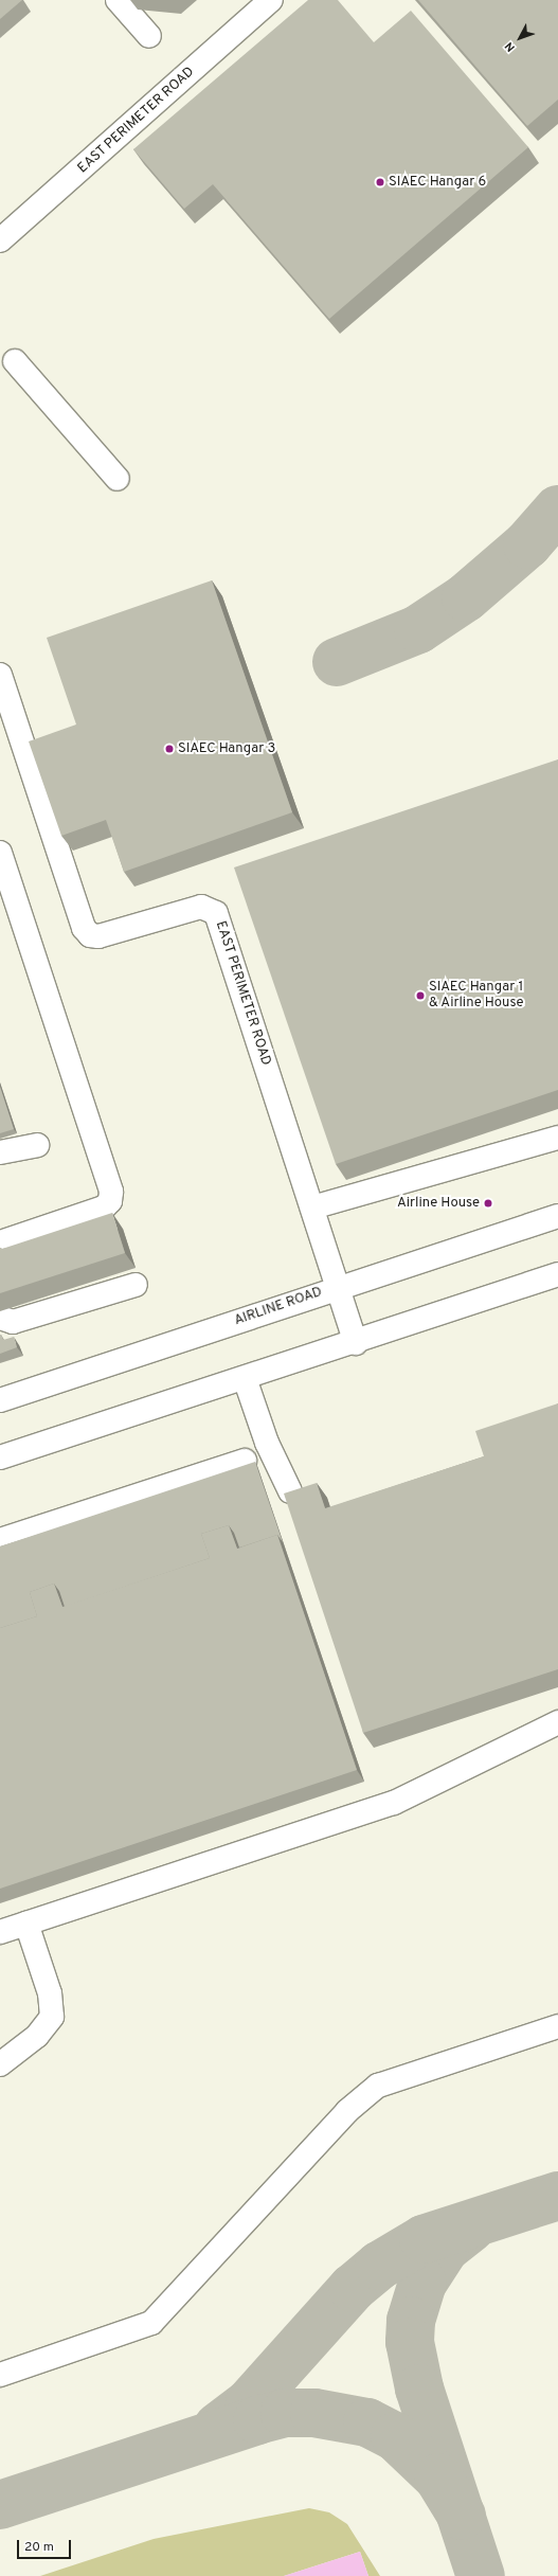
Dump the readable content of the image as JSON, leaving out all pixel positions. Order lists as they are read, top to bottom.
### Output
{
  "streets": {
    "lane": ["EAST PERIMETER ROAD", "AIRLINE ROAD"]
  },
  "crossings": [
    ["EAST PERIMETER ROAD", "AIRLINE ROAD"]
  ],
  "places": [
    "SIAEC Hangar 6",
    "SIAEC Hangar 3",
    "SIAEC Hangar 1 & Airline House",
    "Airline House"
  ],
  "scale_bar": "20 m",
  "north": "bottom left"
}
